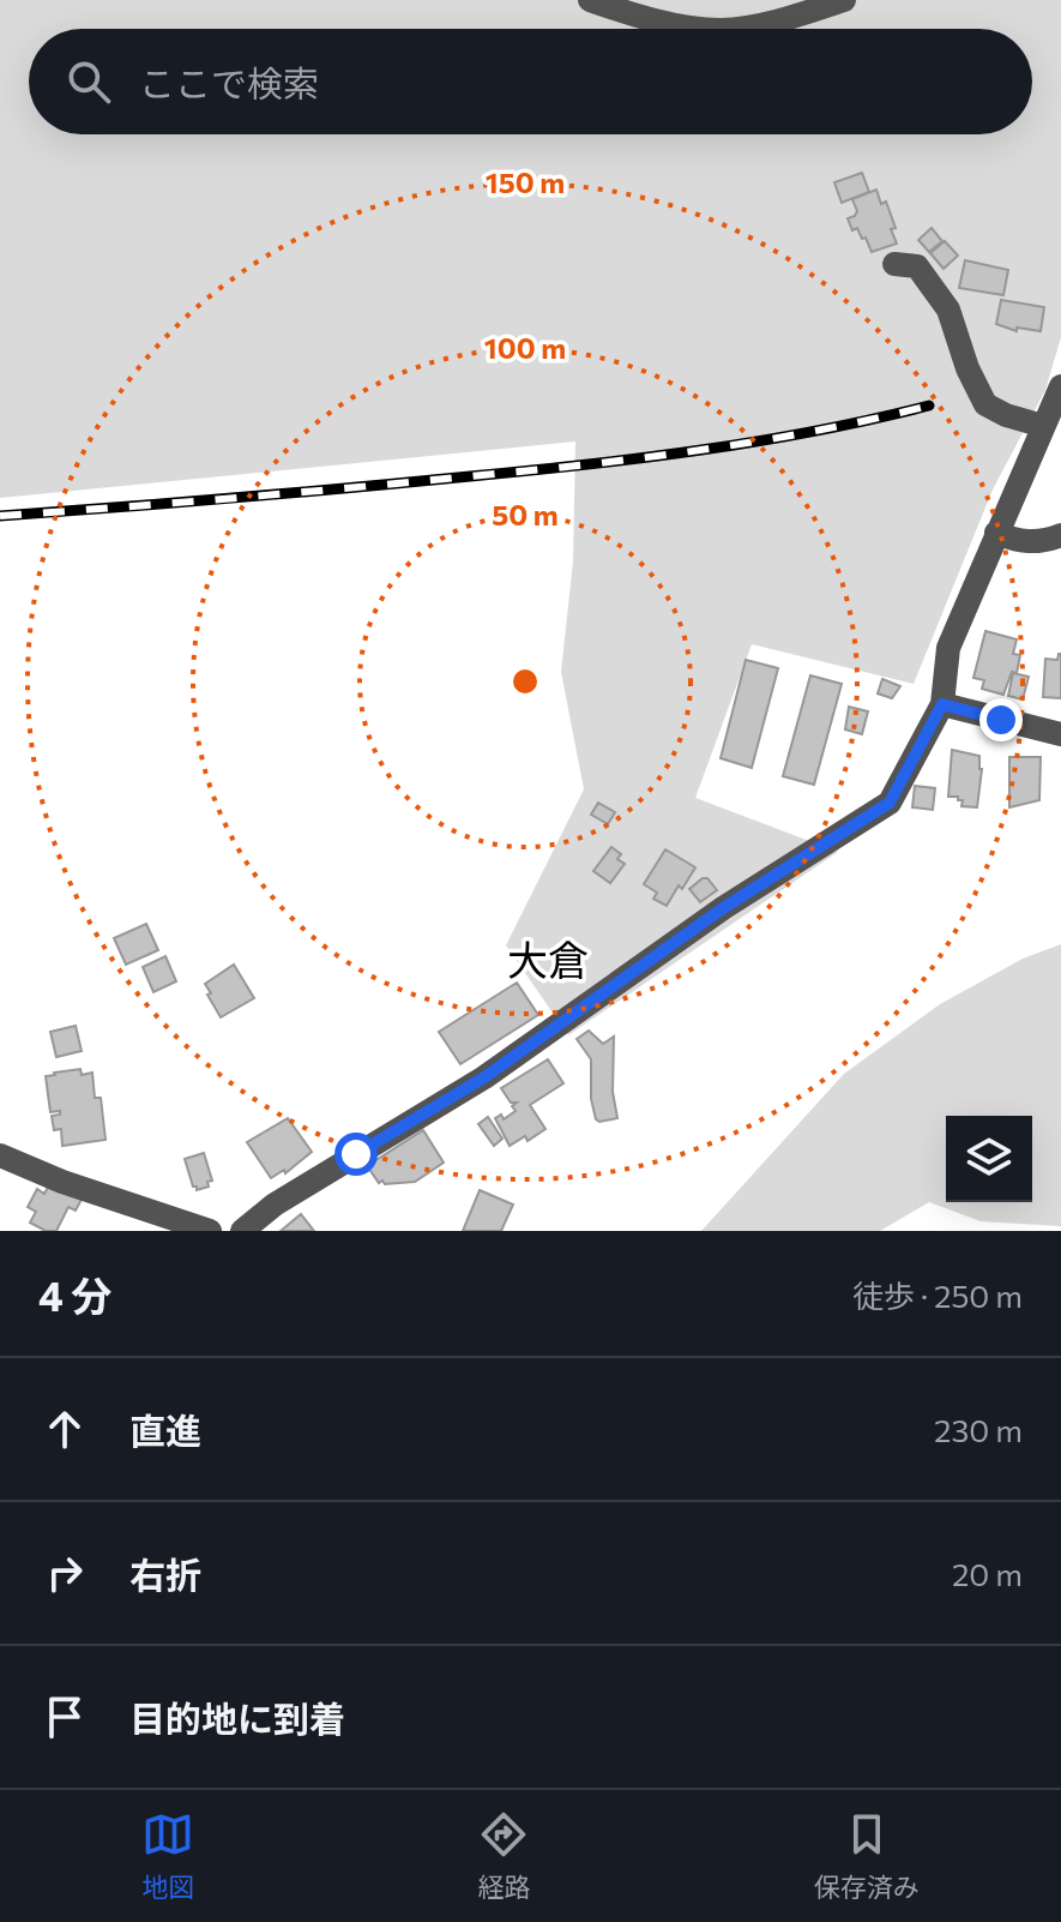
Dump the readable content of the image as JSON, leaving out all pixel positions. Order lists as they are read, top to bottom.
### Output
{
  "districts": ["大倉"],
  "page": {
    "search": "ここで検索",
    "heading": ["4 分", "徒歩 · 250 m"],
    "list": [
      ["直進", "230 m"],
      ["右折", "20 m"],
      "目的地に到着"
    ],
    "nav": ["地図", "経路", "保存済み"]
  },
  "rings": ["150 m", "100 m", "50 m"]
}
